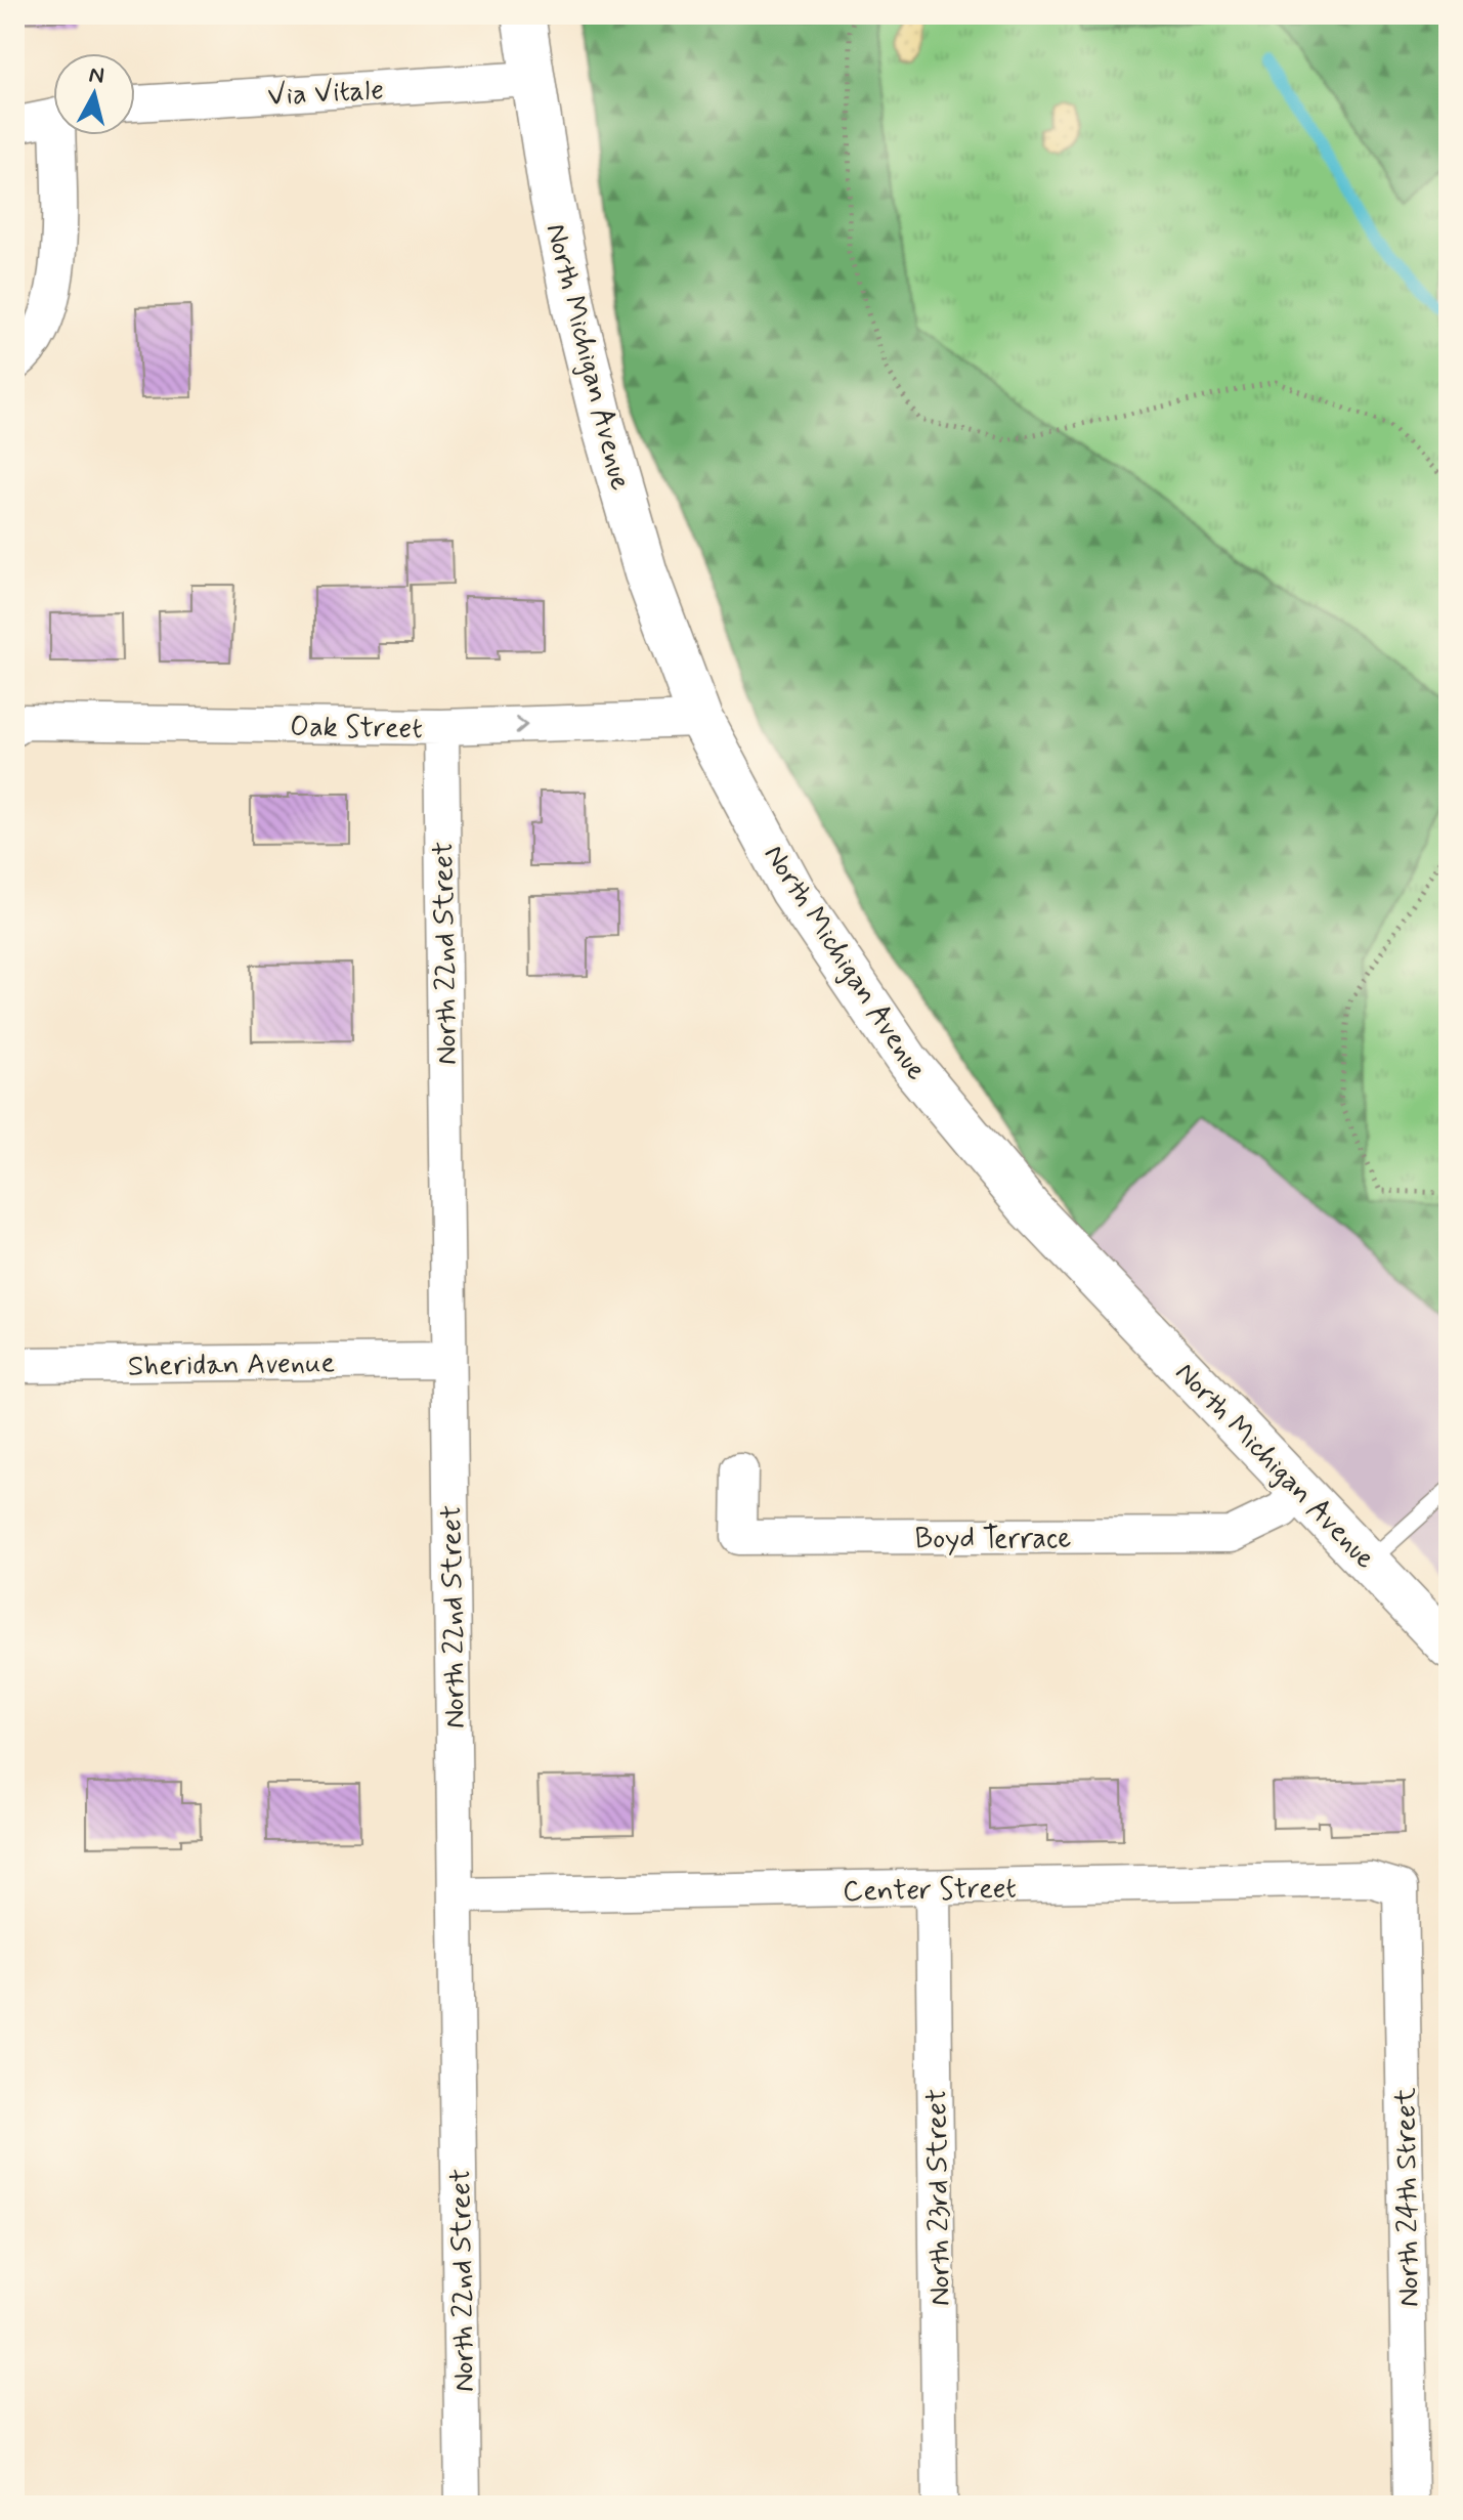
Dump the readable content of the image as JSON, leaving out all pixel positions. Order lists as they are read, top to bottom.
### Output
{
  "streets": {
    "street": [
      "Via Vitale",
      "North Michigan Avenue",
      "Oak Street",
      "North 22nd Street",
      "Sheridan Avenue",
      "Boyd Terrace",
      "Center Street",
      "North 23rd Street",
      "North 24th Street"
    ]
  },
  "crossings": [
    ["Via Vitale", "North Michigan Avenue"],
    ["North Michigan Avenue", "Oak Street"],
    ["North Michigan Avenue", "Boyd Terrace"],
    ["Oak Street", "North 22nd Street"],
    ["North 22nd Street", "Sheridan Avenue"],
    ["North 22nd Street", "Center Street"],
    ["Center Street", "North 23rd Street"],
    ["Center Street", "North 24th Street"]
  ],
  "one_way": ["Oak Street"],
  "north": "top"
}
